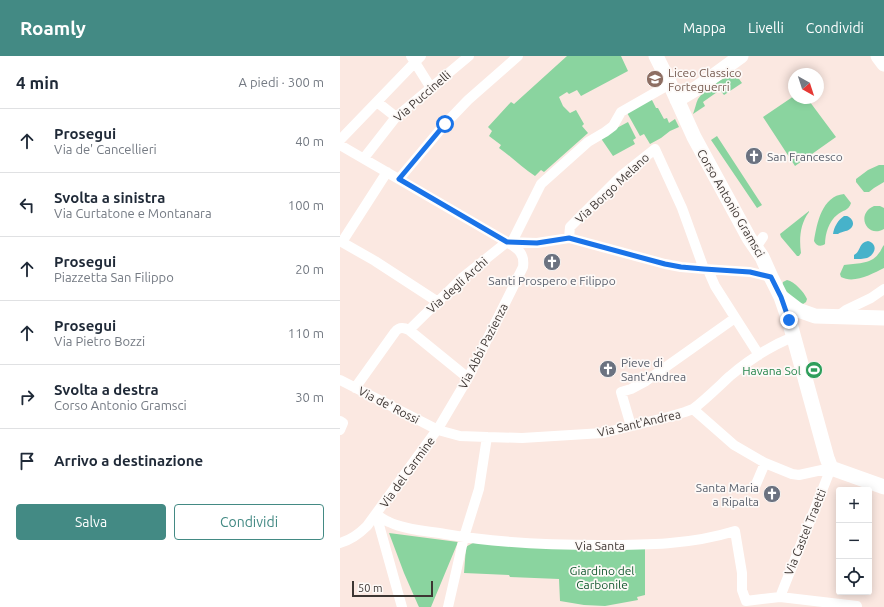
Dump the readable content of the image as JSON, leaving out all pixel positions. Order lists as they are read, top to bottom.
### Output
{
  "streets": {
    "street": [
      "Via Puccinelli",
      "Via Borgo Melano",
      "Corso Antonio Gramsci",
      "Via degli Archi",
      "Via Abbi Pazienza",
      "Via de' Rossi",
      "Via Sant'Andrea",
      "Via del Carmine",
      "Via Castel Traetti",
      "Via Santa"
    ]
  },
  "crossings": [
    ["Corso Antonio Gramsci", "Via Sant'Andrea"],
    ["Corso Antonio Gramsci", "Via Castel Traetti"],
    ["Via degli Archi", "Via Abbi Pazienza"],
    ["Via Abbi Pazienza", "Via de' Rossi"],
    ["Via Abbi Pazienza", "Via Sant'Andrea"],
    ["Via Abbi Pazienza", "Via del Carmine"],
    ["Via de' Rossi", "Via Sant'Andrea"],
    ["Via de' Rossi", "Via del Carmine"],
    ["Via Sant'Andrea", "Via del Carmine"],
    ["Via del Carmine", "Via Santa"]
  ],
  "parks": ["Giardino del Carbonile"],
  "places": {
    "school or university": ["Liceo Classico Forteguerri"],
    "church": [
      "San Francesco",
      "Santi Prospero e Filippo",
      "Pieve di Sant'Andrea",
      "Santa Maria a Ripalta"
    ],
    "sports": ["Havana Sol"]
  },
  "scale_bar": "50 m",
  "north": "bottom right",
  "page": {
    "header": "Roamly",
    "nav": ["Mappa", "Livelli", "Condividi"],
    "heading": ["4 min", "A piedi · 300 m"],
    "list": [
      ["Prosegui", "Via de' Cancellieri", "40 m"],
      ["Svolta a sinistra", "Via Curtatone e Montanara", "100 m"],
      ["Prosegui", "Piazzetta San Filippo", "20 m"],
      ["Prosegui", "Via Pietro Bozzi", "110 m"],
      ["Svolta a destra", "Corso Antonio Gramsci", "30 m"],
      "Arrivo a destinazione"
    ],
    "map_buttons": ["+", "−"],
    "buttons": ["Salva", "Condividi"],
    "scale": "50 m"
  }
}
